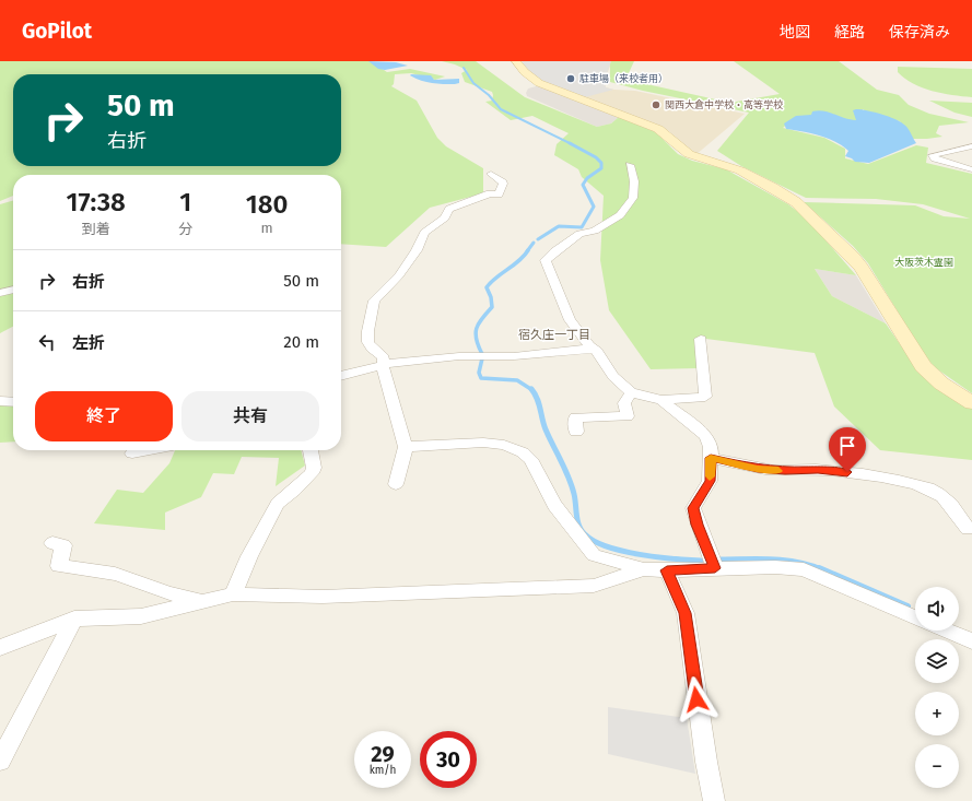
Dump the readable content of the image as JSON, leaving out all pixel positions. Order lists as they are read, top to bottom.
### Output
{
  "districts": ["宿久庄一丁目"],
  "parks": ["大阪茨木霊園"],
  "places": ["駐車場（来校者用）", "関西大倉中学校・高等学校"],
  "page": {
    "header": "GoPilot",
    "nav": ["地図", "経路", "保存済み"],
    "turn": ["50 m", "右折"],
    "eta": [
      "17:38",
      "到着",
      "1",
      "分",
      "180",
      "m"
    ],
    "list": [
      {
        "name": "右折",
        "value": "50 m"
      },
      {
        "name": "左折",
        "value": "20 m"
      }
    ],
    "buttons": ["終了", "共有"],
    "map_buttons": ["+", "−"],
    "speed": "29 km/h",
    "limit": "30"
  }
}
